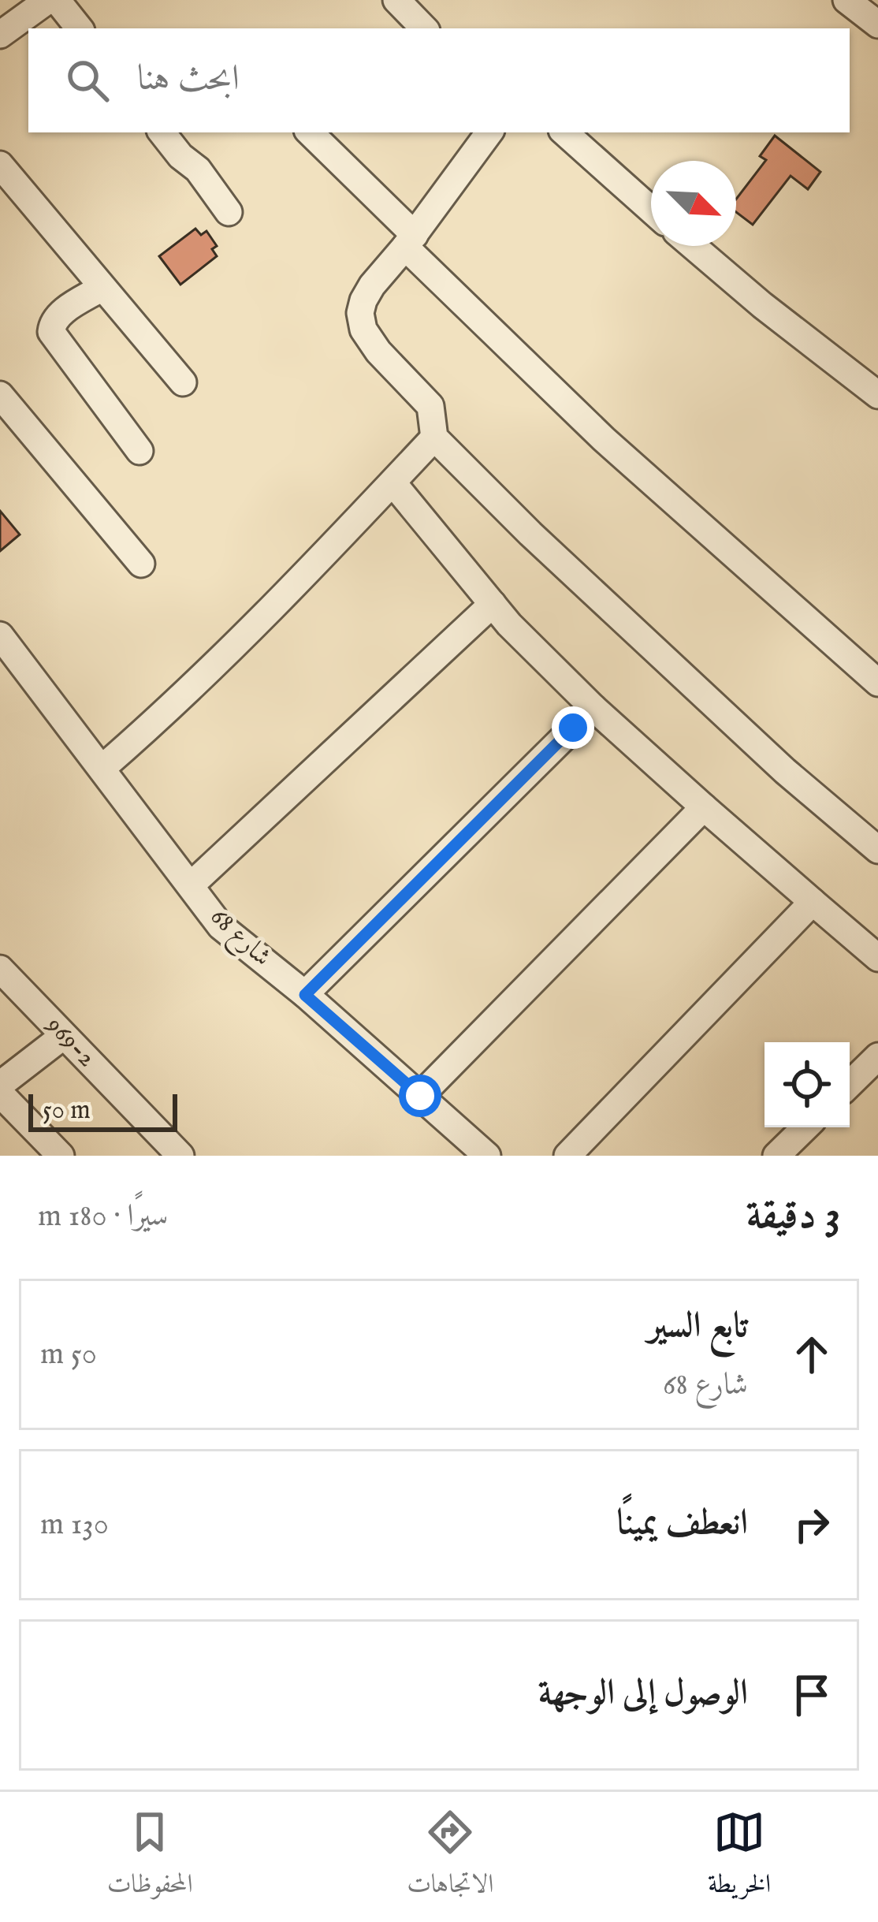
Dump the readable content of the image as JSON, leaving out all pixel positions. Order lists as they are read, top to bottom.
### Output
{
  "streets": {
    "street": ["شارع 68", "969-2"]
  },
  "scale_bar": "50 m",
  "north": "bottom right",
  "page": {
    "search": "ابحث هنا",
    "scale": "50 m",
    "heading": ["3 دقيقة", "سيرًا · 180 m"],
    "list": [
      ["تابع السير", "شارع 68", "50 m"],
      ["انعطف يمينًا", "130 m"],
      "الوصول إلى الوجهة"
    ],
    "nav": ["الخريطة", "الاتجاهات", "المحفوظات"]
  }
}
